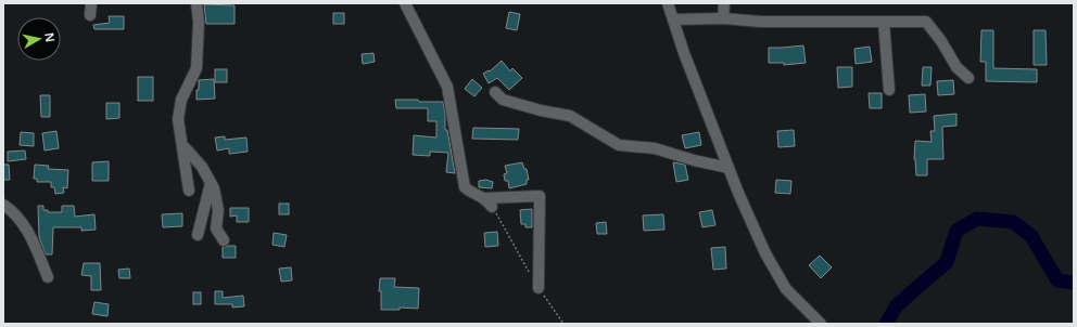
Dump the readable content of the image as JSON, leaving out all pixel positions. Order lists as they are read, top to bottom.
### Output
{
  "north": "right"
}
